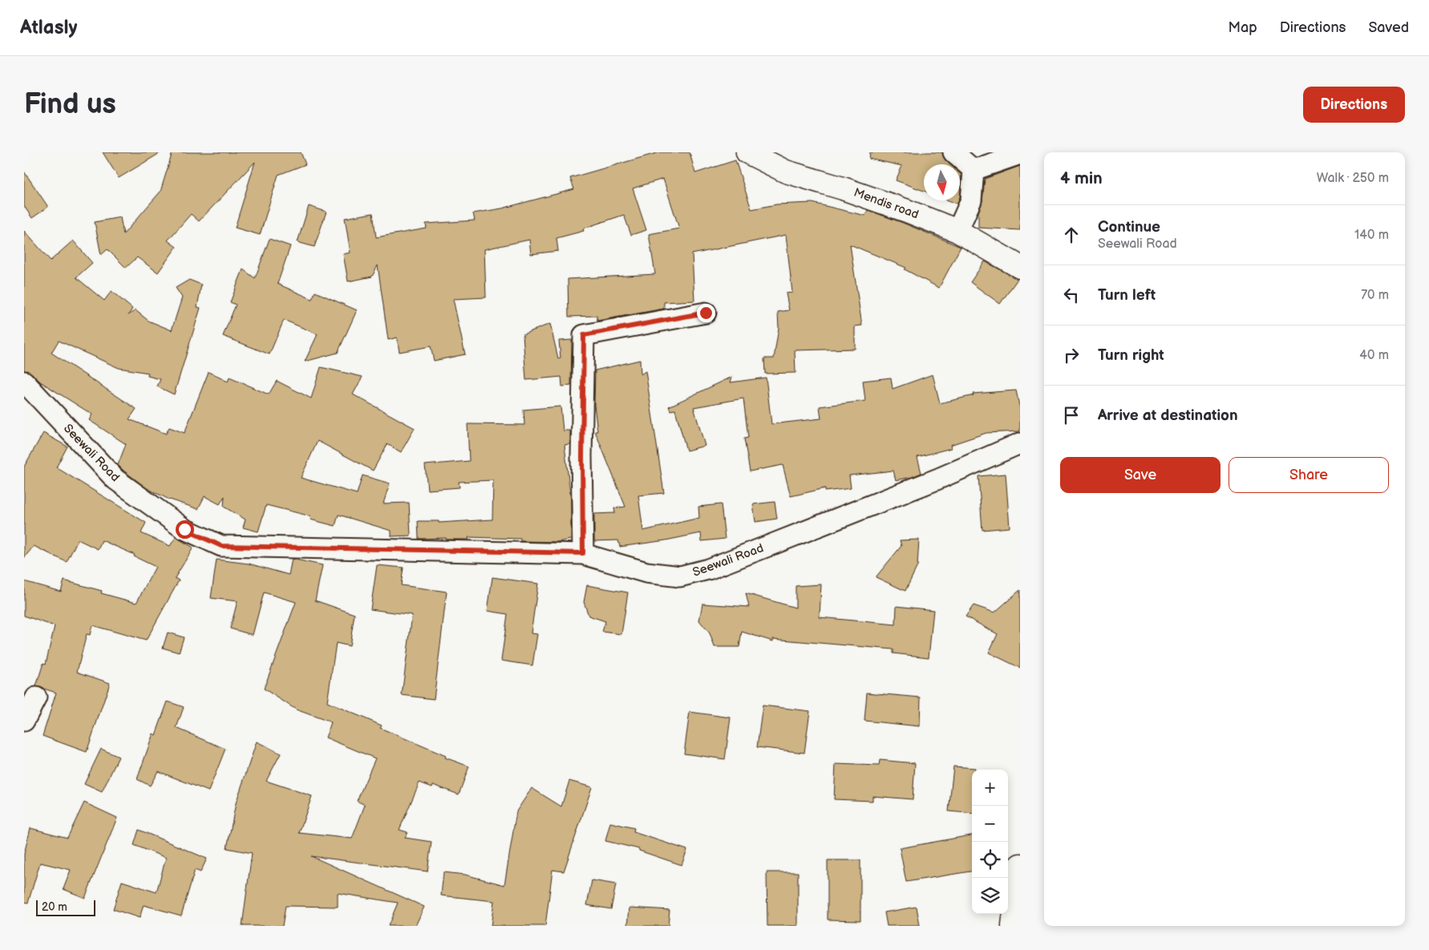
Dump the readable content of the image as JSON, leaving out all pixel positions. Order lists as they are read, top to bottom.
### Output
{
  "streets": {
    "street": ["Mendis road", "Seewali Road"]
  },
  "scale_bar": "20 m",
  "north": "bottom",
  "page": {
    "header": "Atlasly",
    "nav": ["Map", "Directions", "Saved"],
    "buttons": [
      "Directions",
      ["Save", "Share"]
    ],
    "title": "Find us",
    "heading": ["4 min", "Walk · 250 m"],
    "list": [
      ["Continue", "Seewali Road", "140 m"],
      ["Turn left", "70 m"],
      ["Turn right", "40 m"],
      "Arrive at destination"
    ],
    "map_buttons": ["+", "−"],
    "scale": "20 m"
  }
}
